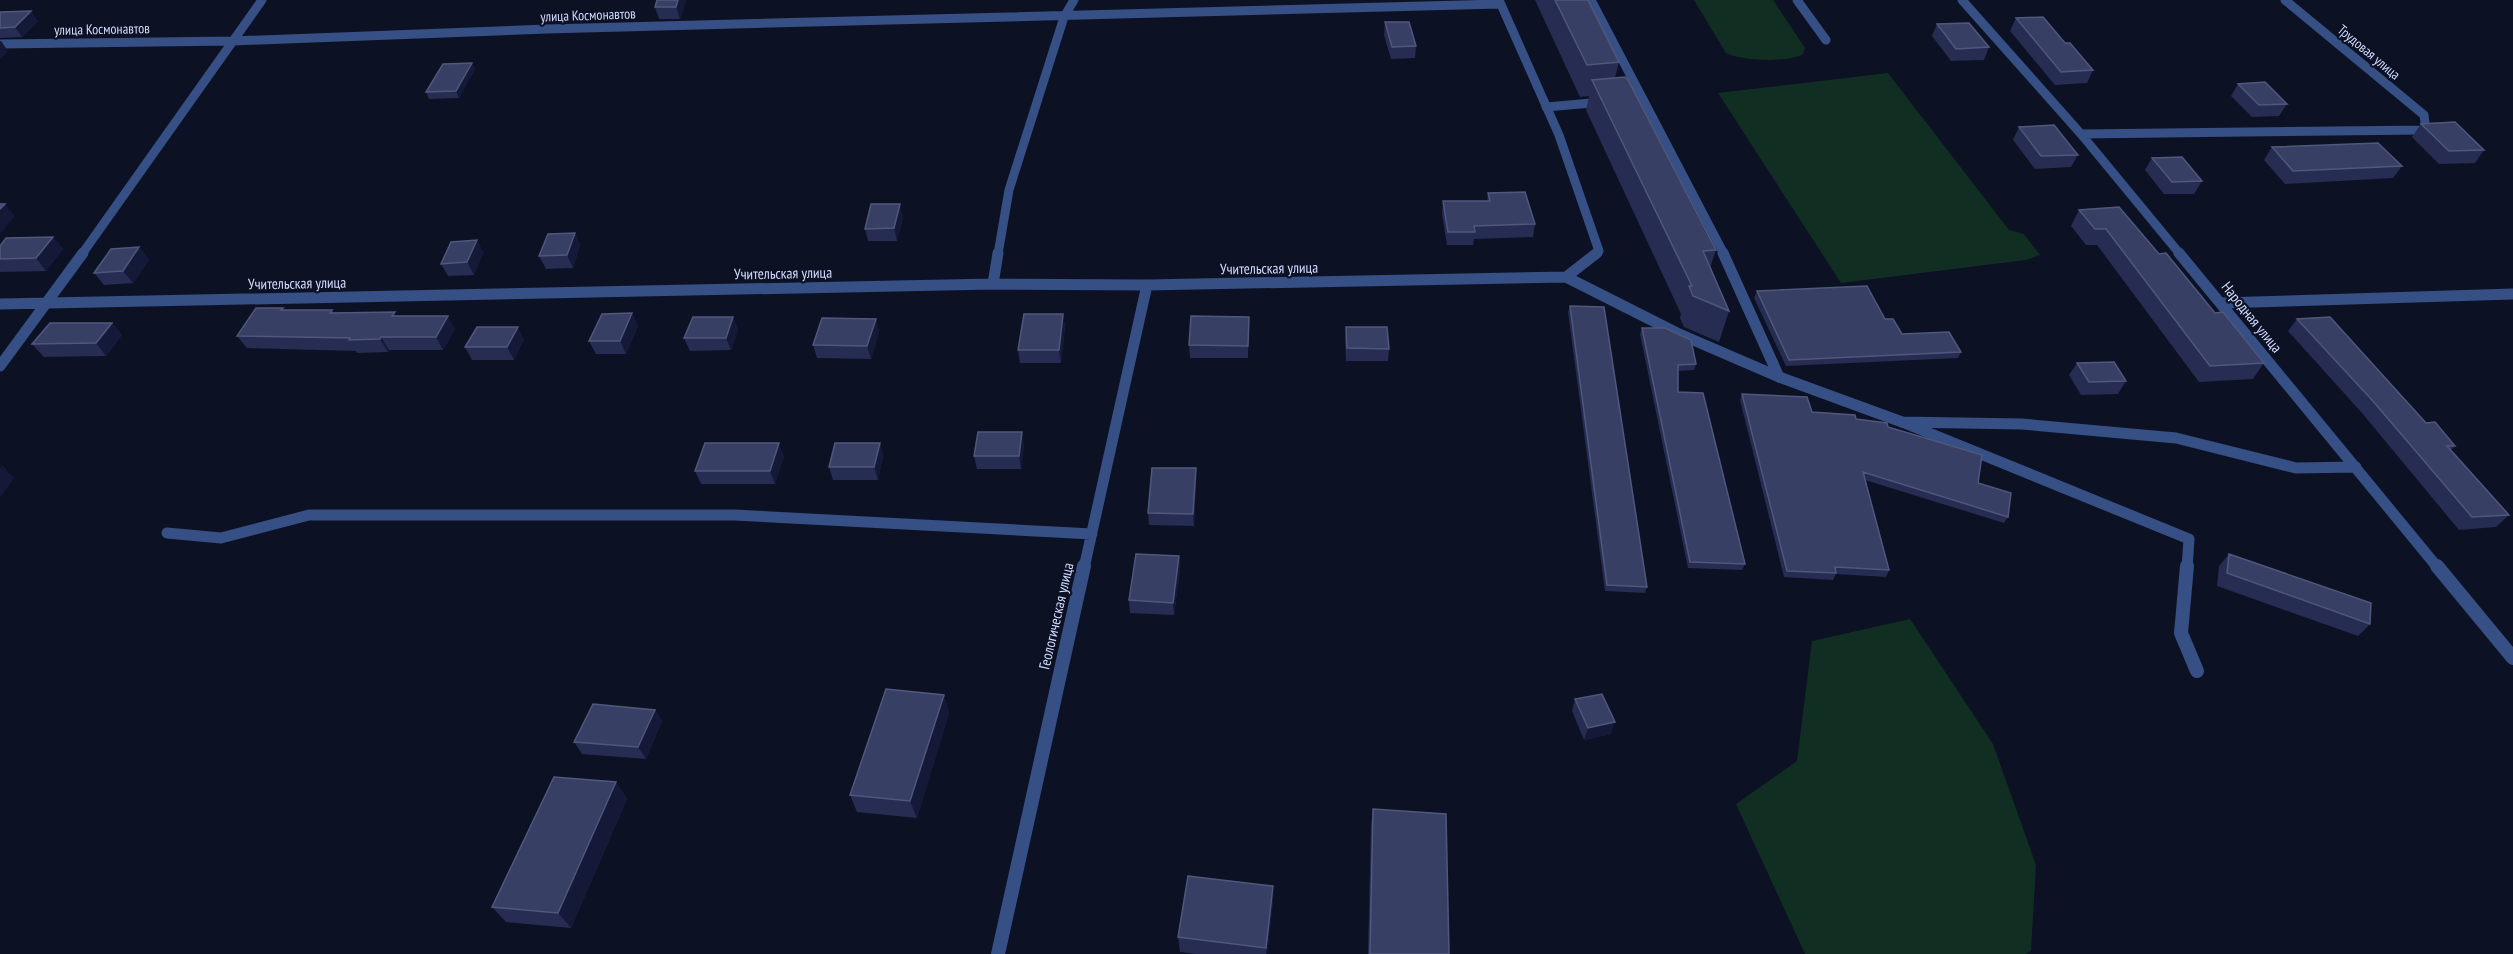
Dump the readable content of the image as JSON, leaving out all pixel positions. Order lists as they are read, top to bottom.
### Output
{
  "streets": {
    "street": [
      "улица Космонавтов",
      "Трудовая улица",
      "Учительская улица",
      "Народная улица",
      "Геологическая улица"
    ]
  },
  "crossings": [
    ["Трудовая улица", "Народная улица"],
    ["Учительская улица", "Геологическая улица"]
  ]
}
